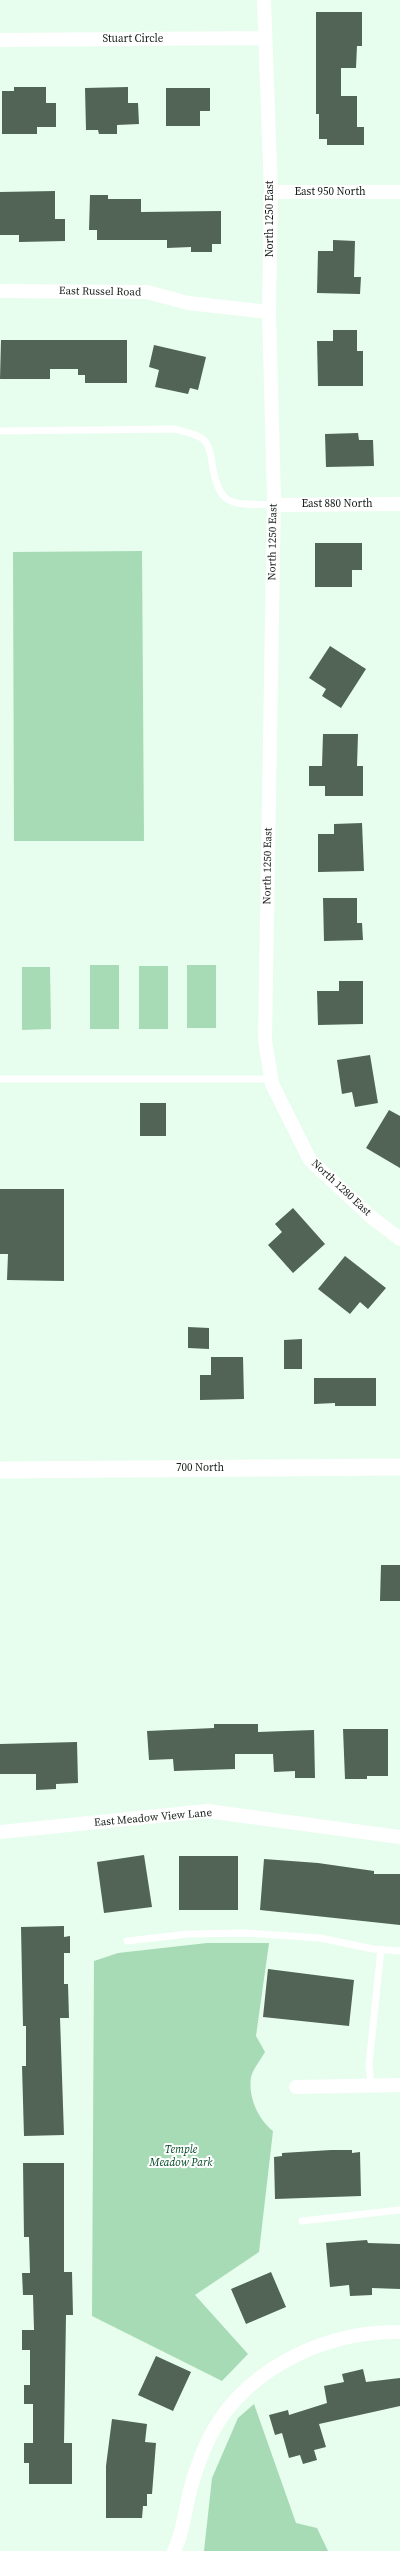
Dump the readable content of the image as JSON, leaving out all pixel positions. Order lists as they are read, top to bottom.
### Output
{
  "streets": {
    "street": [
      "Stuart Circle",
      "East 950 North",
      "North 1250 East",
      "East Russel Road",
      "East 880 North",
      "North 1280 East",
      "700 North",
      "East Meadow View Lane"
    ]
  },
  "crossings": [
    ["Stuart Circle", "North 1250 East"],
    ["East 950 North", "North 1250 East"],
    ["North 1250 East", "East Russel Road"],
    ["North 1250 East", "East 880 North"],
    ["North 1250 East", "North 1280 East"]
  ],
  "parks": ["Temple Meadow Park"]
}
